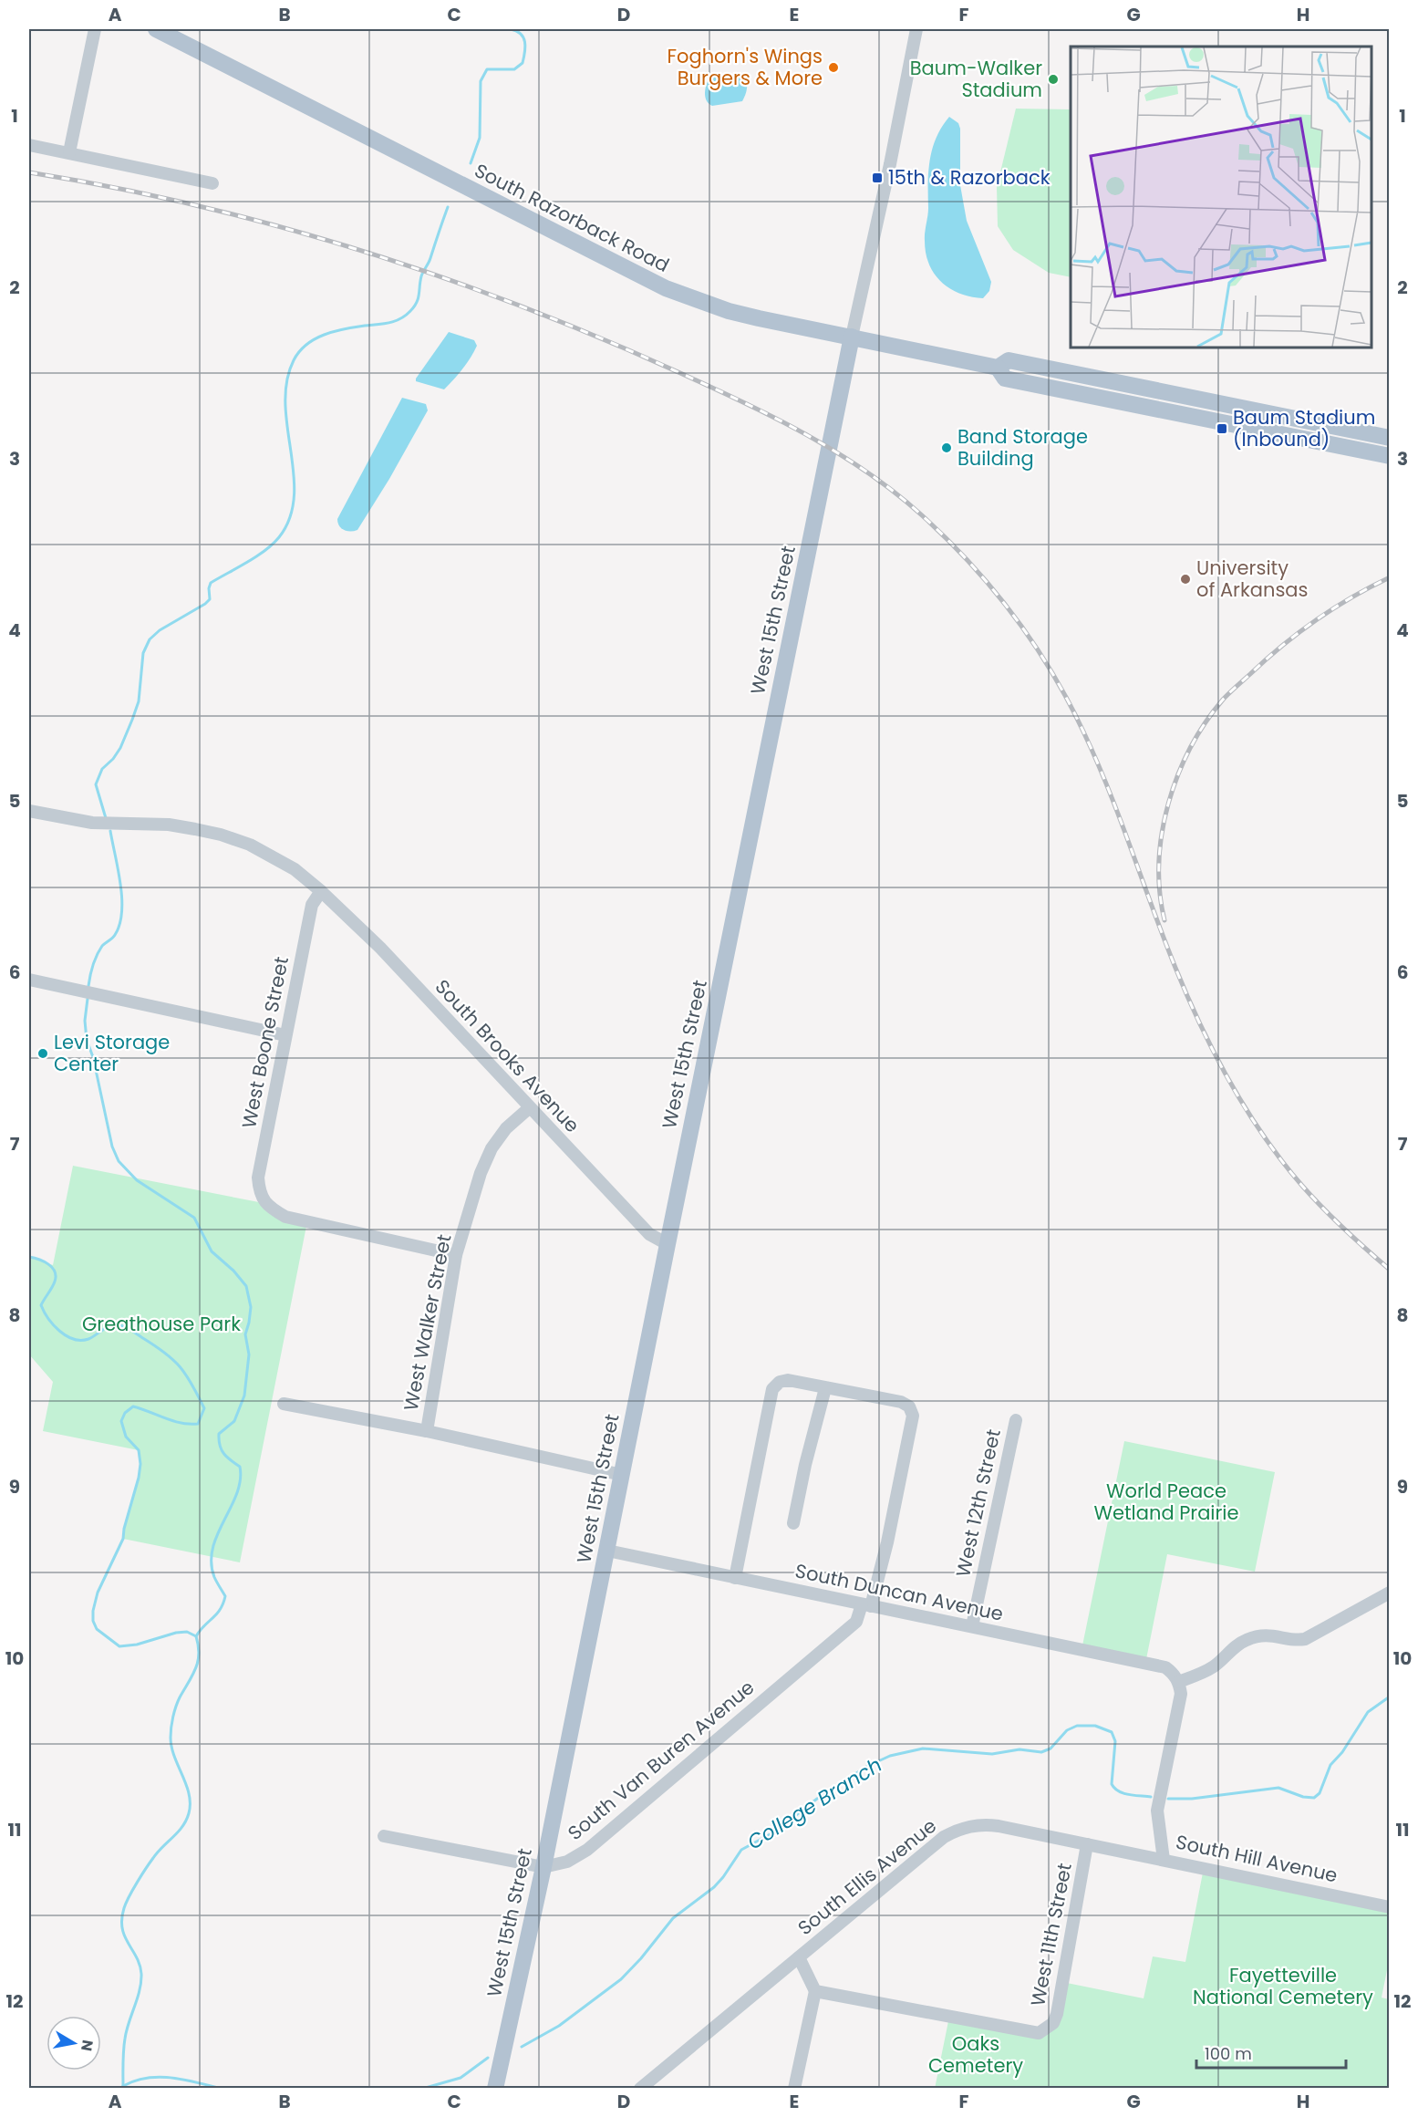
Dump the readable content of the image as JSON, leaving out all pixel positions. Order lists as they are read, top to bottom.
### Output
{
  "streets": {
    "main road": ["South Razorback Road", "West 15th Street"],
    "street": [
      "West Boone Street",
      "South Brooks Avenue",
      "West Walker Street",
      "West 12th Street",
      "South Duncan Avenue",
      "South Van Buren Avenue",
      "South Hill Avenue",
      "South Ellis Avenue",
      "West 11th Street"
    ]
  },
  "crossings": [
    ["South Razorback Road", "West 15th Street"],
    ["West 15th Street", "South Brooks Avenue"],
    ["West 15th Street", "South Duncan Avenue"],
    ["West 15th Street", "South Van Buren Avenue"],
    ["West Boone Street", "South Brooks Avenue"],
    ["West Boone Street", "West Walker Street"],
    ["South Brooks Avenue", "West Walker Street"],
    ["West 12th Street", "South Duncan Avenue"],
    ["South Duncan Avenue", "South Van Buren Avenue"],
    ["South Duncan Avenue", "South Hill Avenue"],
    ["South Hill Avenue", "South Ellis Avenue"],
    ["South Ellis Avenue", "West 11th Street"]
  ],
  "water": ["College Branch"],
  "parks": [
    "Greathouse Park",
    "World Peace Wetland Prairie",
    "Fayetteville National Cemetery",
    "Oaks Cemetery"
  ],
  "places": {
    "other": [
      "Foghorn's Wings Burgers & More",
      "Baum-Walker Stadium",
      "Band Storage Building",
      "University of Arkansas",
      "Levi Storage Center"
    ],
    "transit": ["15th & Razorback", "Baum Stadium (Inbound)"]
  },
  "scale_bar": "100 m",
  "north": "right",
  "grid": {
    "columns": [
      "A",
      "B",
      "C",
      "D",
      "E",
      "F",
      "G",
      "H"
    ],
    "rows": [
      "1",
      "2",
      "3",
      "4",
      "5",
      "6",
      "7",
      "8",
      "9",
      "10",
      "11",
      "12"
    ]
  }
}
